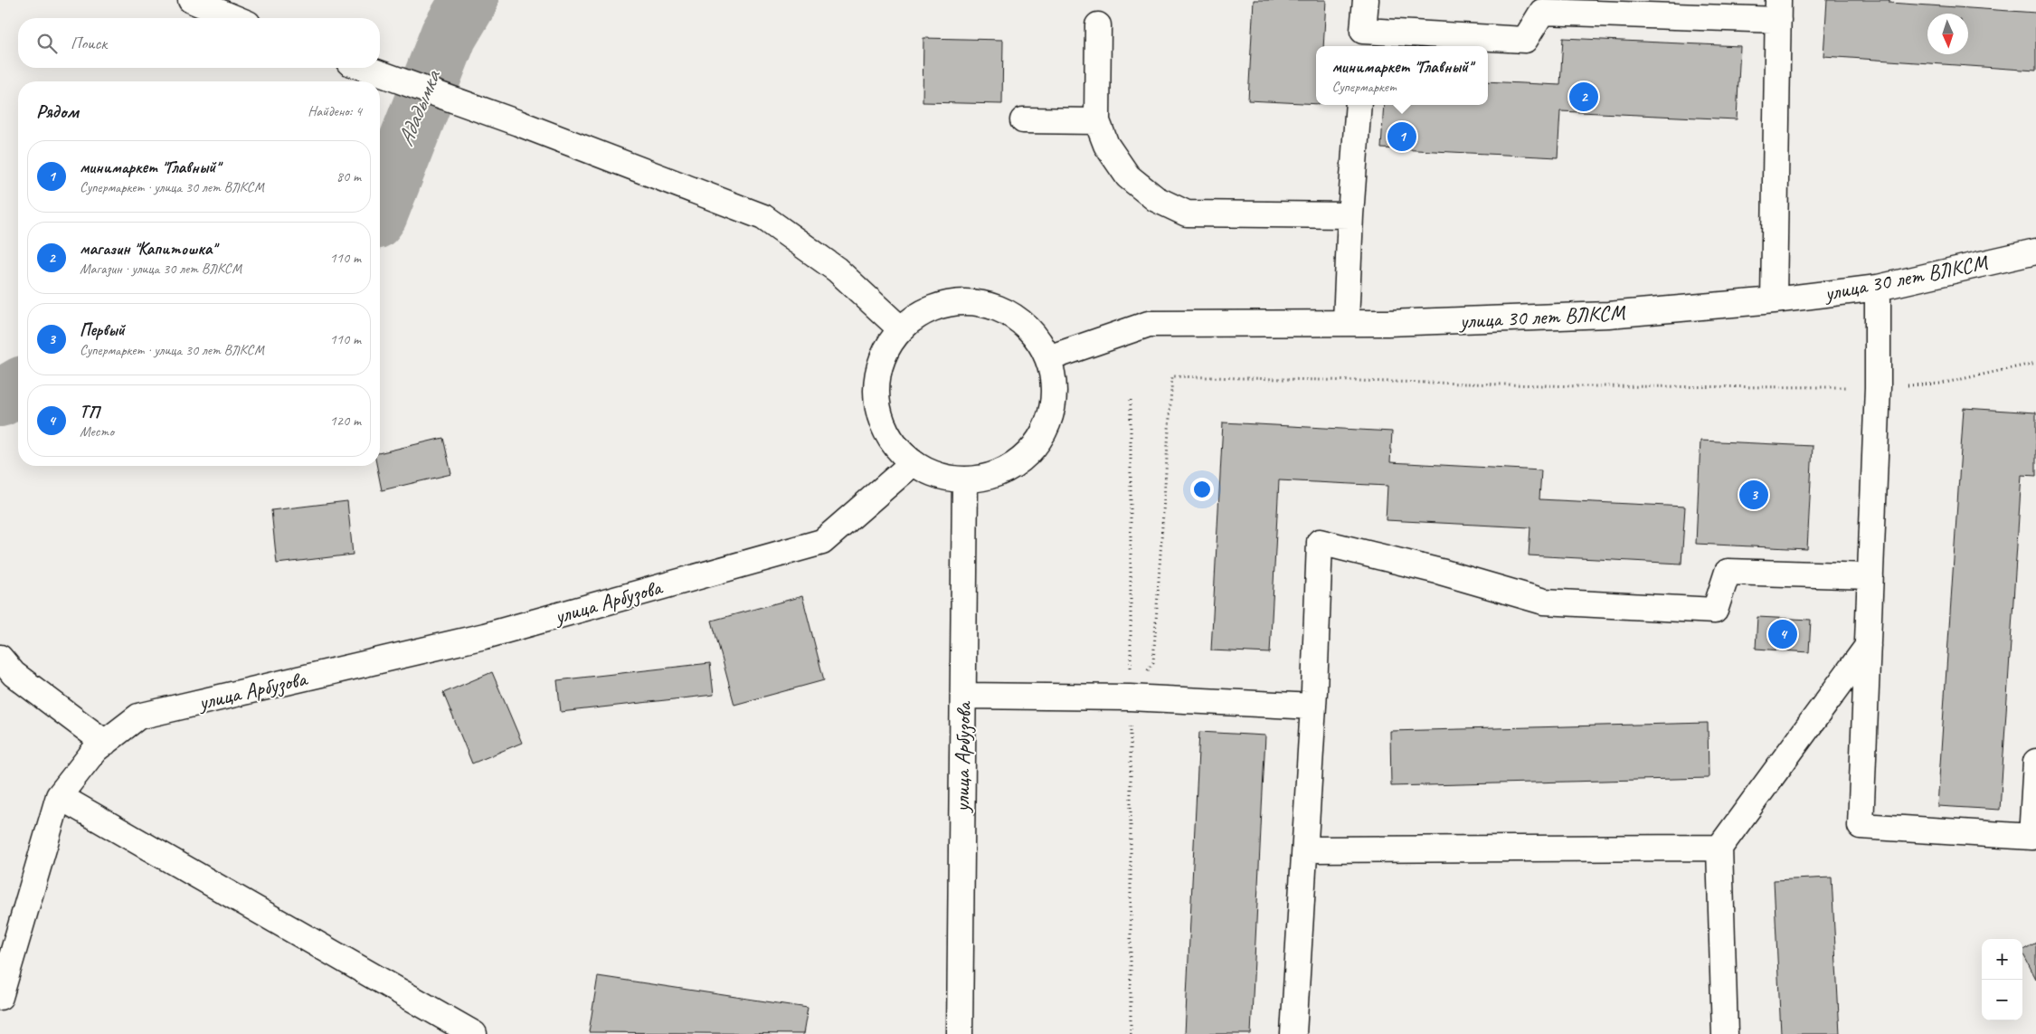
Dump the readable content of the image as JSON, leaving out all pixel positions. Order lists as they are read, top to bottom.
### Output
{
  "streets": {
    "street": ["улица 30 лет ВЛКСМ", "улица Арбузова"]
  },
  "water": ["Ададымка"],
  "north": "bottom",
  "page": {
    "search": "Поиск",
    "popup": ["минимаркет \"Главный\"", "Супермаркет"],
    "pins": [
      "2",
      "1",
      "3",
      "4"
    ],
    "heading": ["Рядом", "Найдено: 4"],
    "list": [
      {
        "mark": "1",
        "name": "минимаркет \"Главный\"",
        "note": "Супермаркет · улица 30 лет ВЛКСМ",
        "value": "80 m"
      },
      {
        "mark": "2",
        "name": "магазин \"Капитошка\"",
        "note": "Магазин · улица 30 лет ВЛКСМ",
        "value": "110 m"
      },
      {
        "mark": "3",
        "name": "Первый",
        "note": "Супермаркет · улица 30 лет ВЛКСМ",
        "value": "110 m"
      },
      {
        "mark": "4",
        "name": "ТП",
        "note": "Место",
        "value": "120 m"
      }
    ],
    "map_buttons": ["+", "−"]
  }
}
